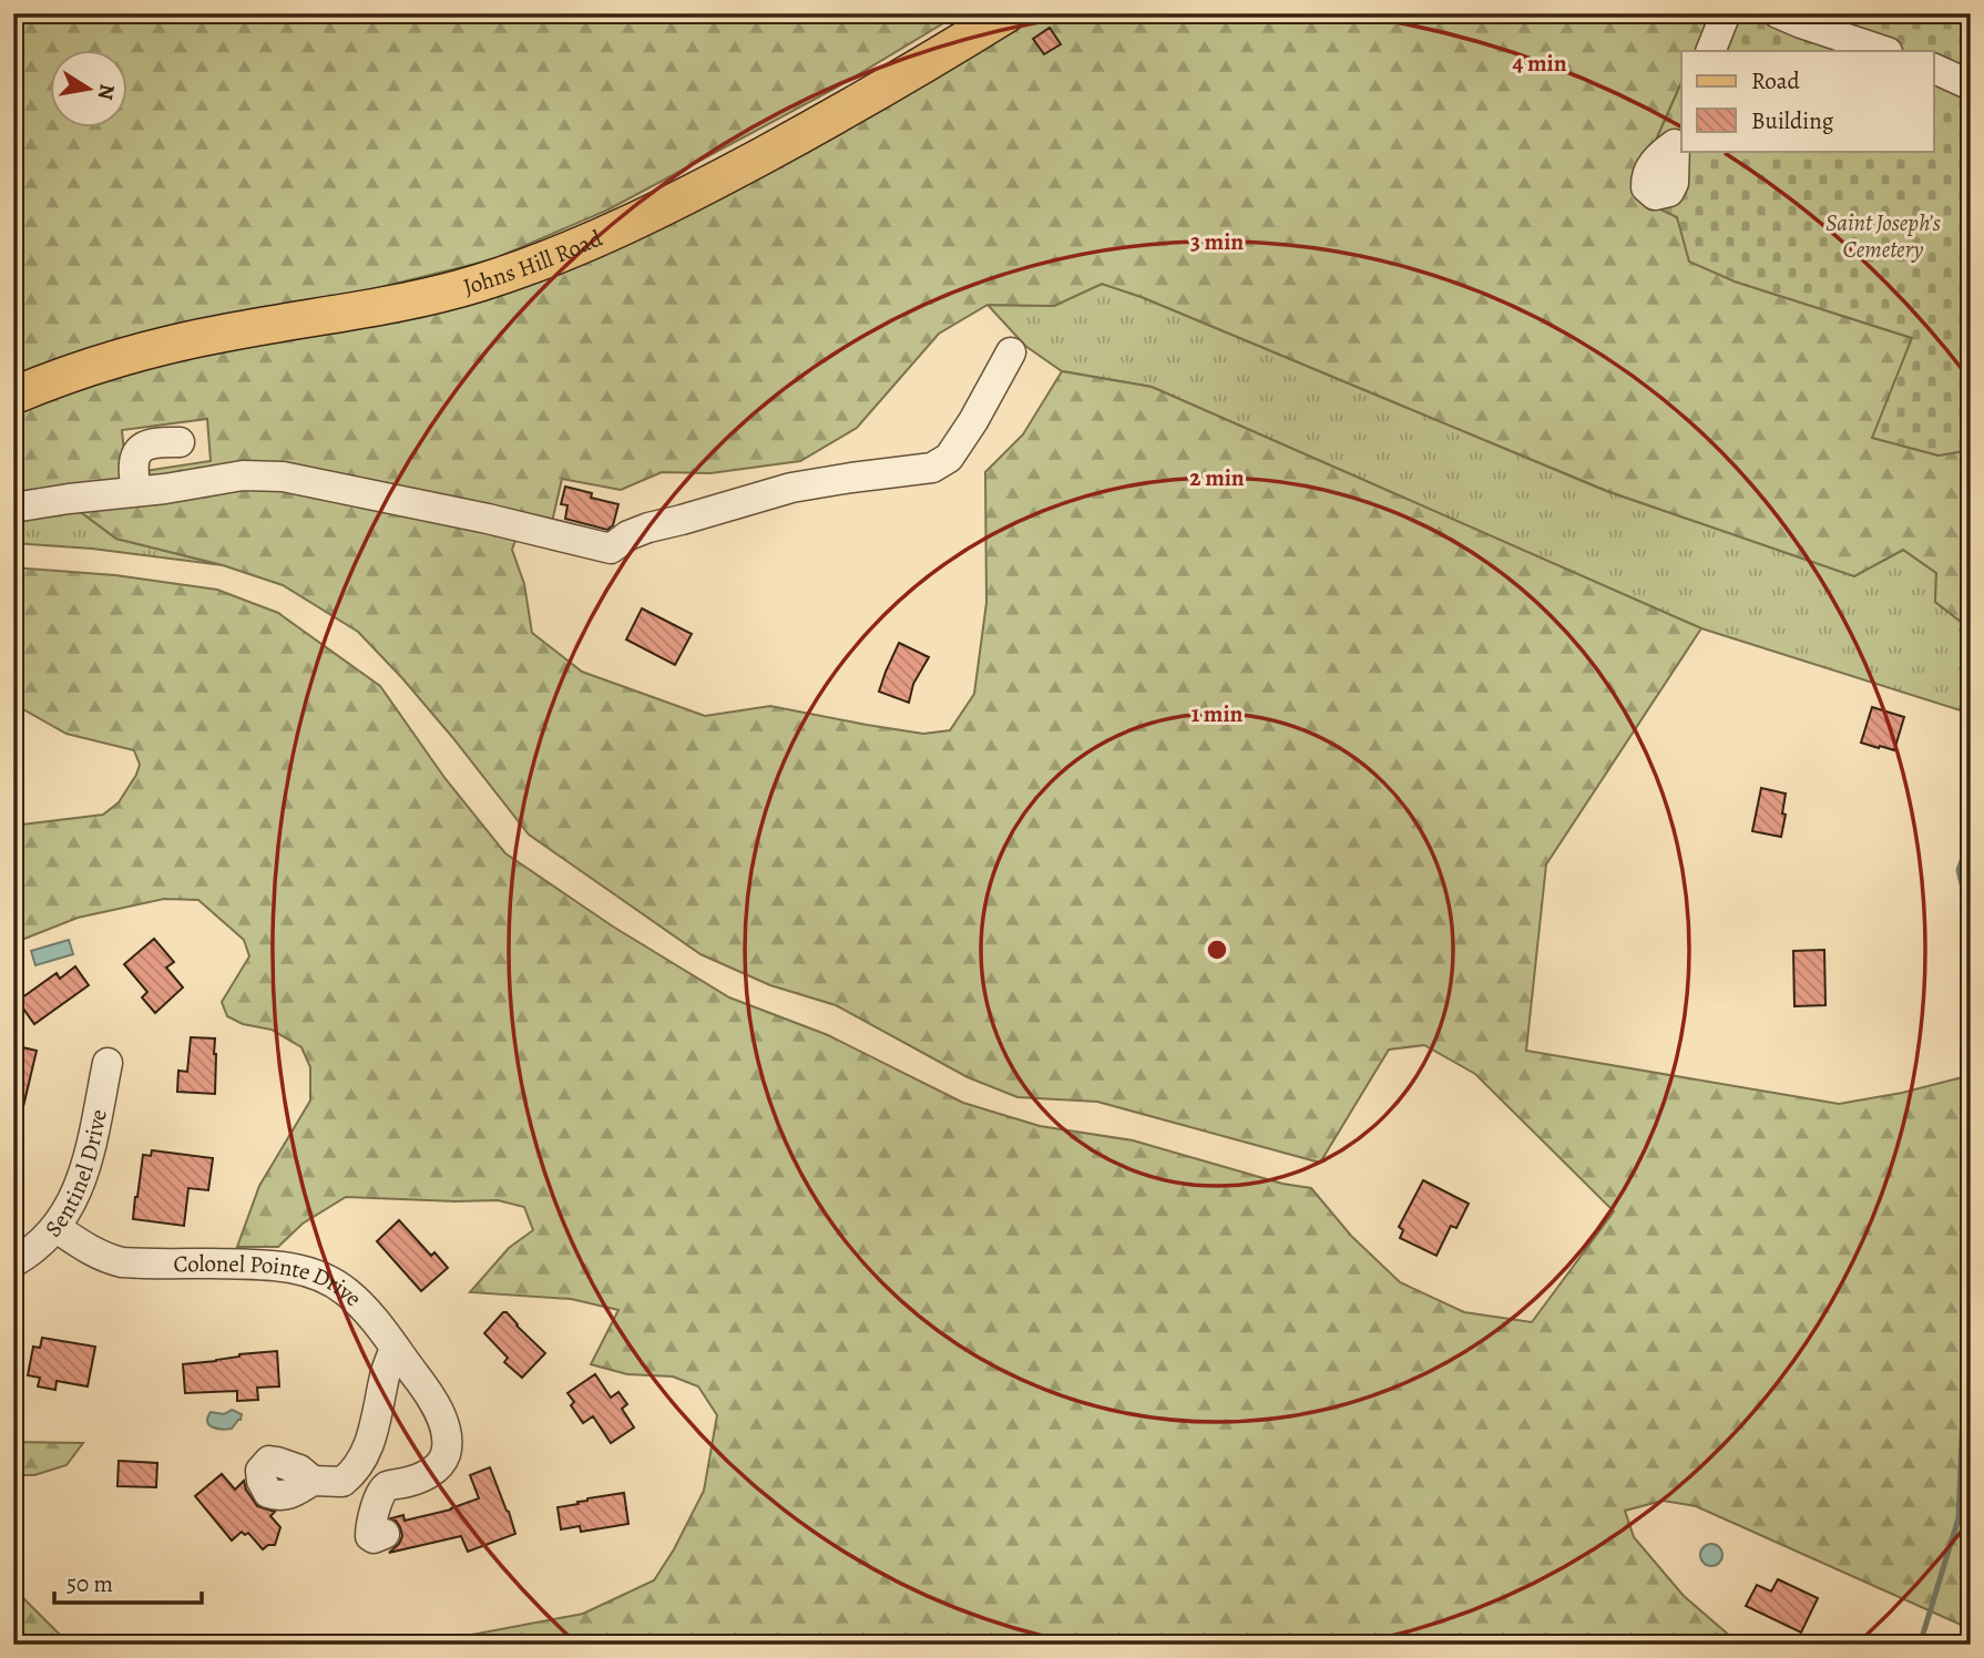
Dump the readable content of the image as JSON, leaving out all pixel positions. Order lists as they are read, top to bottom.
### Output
{
  "streets": {
    "main road": ["Johns Hill Road"],
    "street": ["Sentinel Drive", "Colonel Pointe Drive"]
  },
  "crossings": [
    ["Sentinel Drive", "Colonel Pointe Drive"]
  ],
  "parks": ["Saint Joseph’s Cemetery"],
  "legend": ["Road", "Building"],
  "scale_bar": "50 m",
  "north": "right",
  "rings": [
    "4 min",
    "3 min",
    "2 min",
    "1 min"
  ]
}
